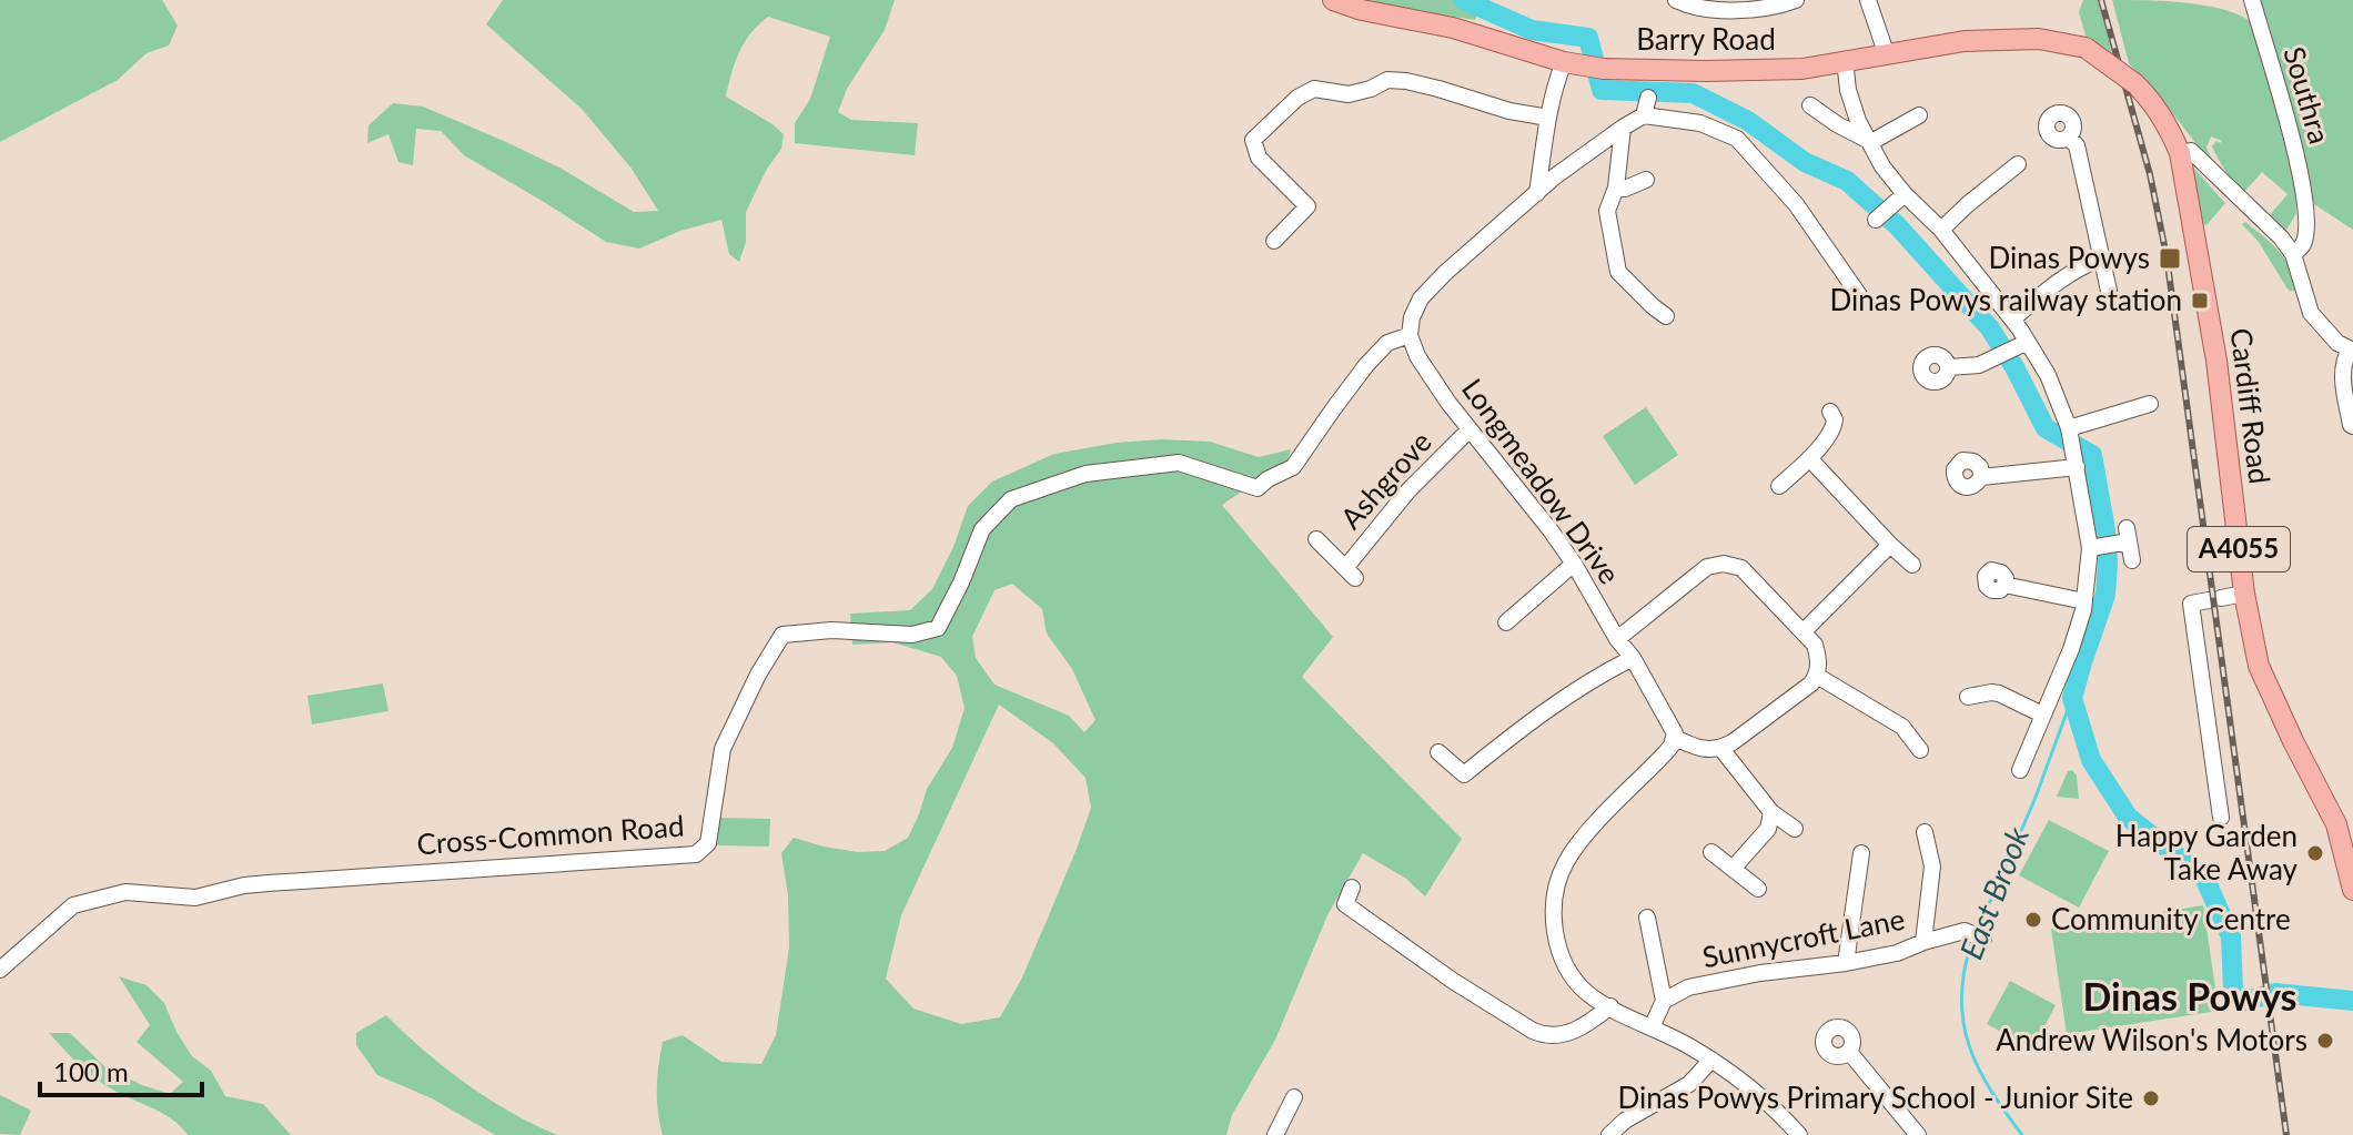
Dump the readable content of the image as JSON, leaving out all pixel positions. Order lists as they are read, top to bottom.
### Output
{
  "streets": {
    "main road": ["Barry Road", "Cardiff Road", "A4055"],
    "street": [
      "Southra",
      "Ashgrove",
      "Longmeadow Drive",
      "Cross-Common Road",
      "Sunnycroft Lane"
    ]
  },
  "crossings": [
    ["Barry Road", "Cardiff Road"],
    ["Ashgrove", "Longmeadow Drive"],
    ["Longmeadow Drive", "Cross-Common Road"]
  ],
  "districts": ["Dinas Powys"],
  "water": ["East Brook"],
  "places": {
    "transit": ["Dinas Powys", "Dinas Powys railway station"],
    "other": [
      "Happy Garden Take Away",
      "Community Centre",
      "Andrew Wilson's Motors",
      "Dinas Powys Primary School - Junior Site"
    ]
  },
  "scale_bar": "100 m"
}
